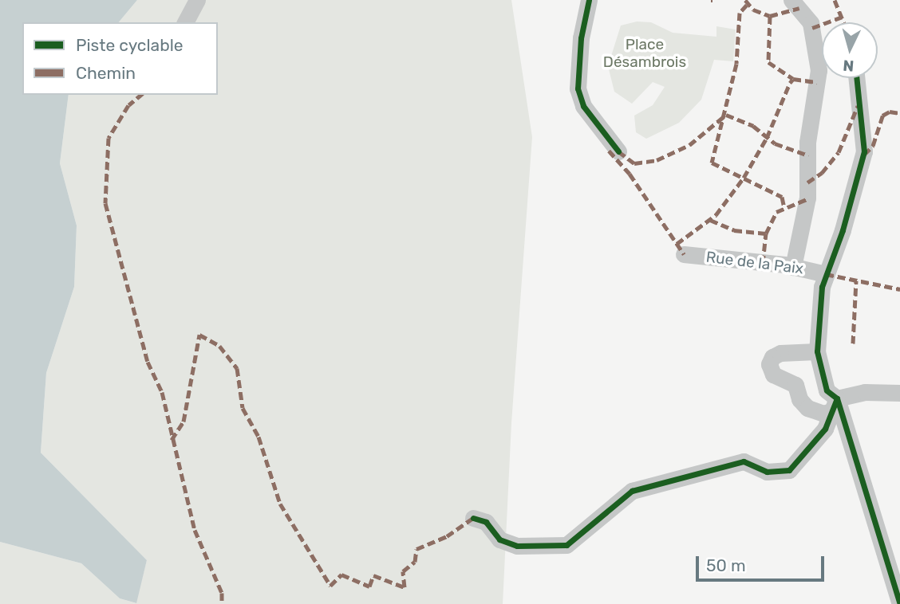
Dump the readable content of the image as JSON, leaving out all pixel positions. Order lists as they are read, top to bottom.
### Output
{
  "streets": {
    "street": ["Rue de la Paix"]
  },
  "parks": ["Place Désambrois"],
  "legend": ["Piste cyclable", "Chemin"],
  "scale_bar": "50 m",
  "north": "bottom"
}
